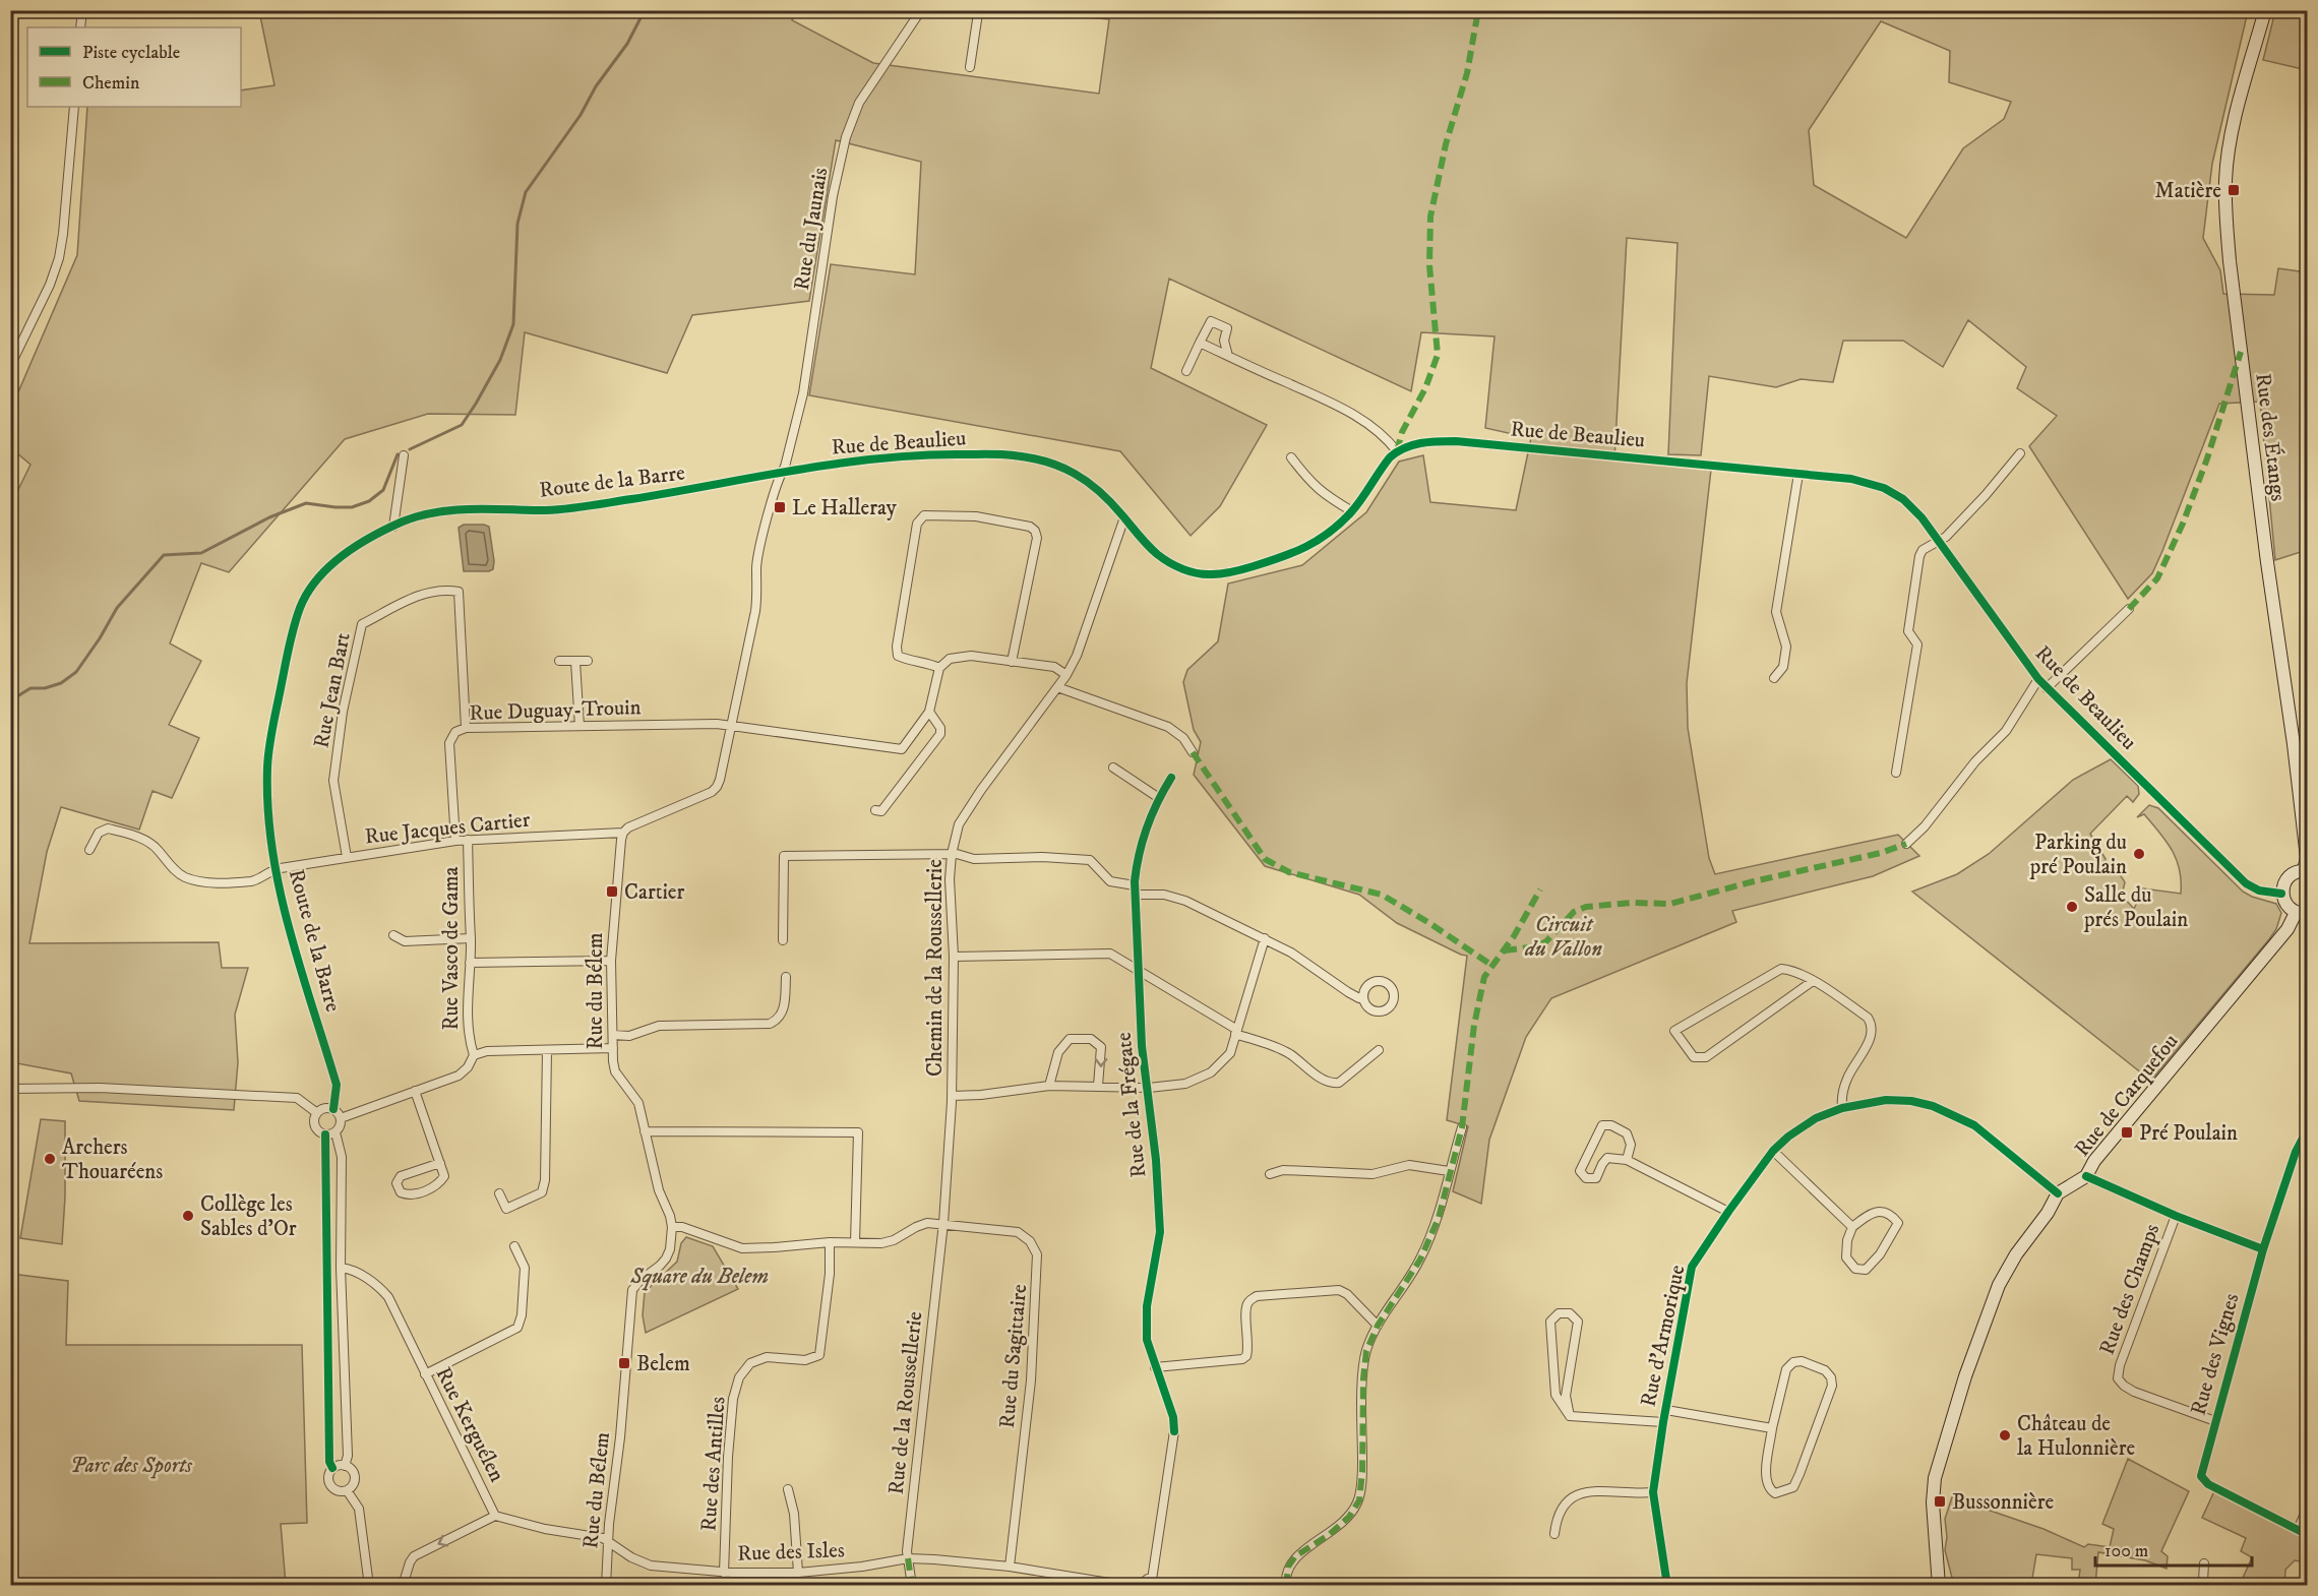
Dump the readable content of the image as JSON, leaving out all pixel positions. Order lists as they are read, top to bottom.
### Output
{
  "streets": {
    "main road": ["Rue des Étangs", "Rue de Carquefou"],
    "street": [
      "Rue du Jaunais",
      "Rue de Beaulieu",
      "Route de la Barre",
      "Rue Jean Bart",
      "Rue Duguay-Trouin",
      "Rue Jacques Cartier",
      "Rue Vasco de Gama",
      "Chemin de la Roussellerie",
      "Rue du Bélem",
      "Rue de la Frégate",
      "Rue des Champs",
      "Rue d'Armorique",
      "Rue des Vignes",
      "Rue du Sagittaire",
      "Rue de la Roussellerie",
      "Rue Kerguélen",
      "Rue des Antilles",
      "Rue des Isles"
    ]
  },
  "crossings": [
    ["Rue du Jaunais", "Rue de Beaulieu"],
    ["Rue du Jaunais", "Route de la Barre"],
    ["Rue de Beaulieu", "Route de la Barre"],
    ["Rue de Beaulieu", "Chemin de la Roussellerie"],
    ["Route de la Barre", "Rue Jacques Cartier"],
    ["Rue Jean Bart", "Rue Duguay-Trouin"],
    ["Rue Jean Bart", "Rue Jacques Cartier"],
    ["Rue Duguay-Trouin", "Rue Jacques Cartier"],
    ["Rue Jacques Cartier", "Rue Vasco de Gama"],
    ["Rue Jacques Cartier", "Rue du Bélem"],
    ["Chemin de la Roussellerie", "Rue du Sagittaire"],
    ["Chemin de la Roussellerie", "Rue de la Roussellerie"],
    ["Rue du Bélem", "Rue du Sagittaire"],
    ["Rue du Bélem", "Rue Kerguélen"],
    ["Rue du Bélem", "Rue des Isles"],
    ["Rue de Carquefou", "Rue d'Armorique"],
    ["Rue des Champs", "Rue des Vignes"],
    ["Rue du Sagittaire", "Rue de la Roussellerie"],
    ["Rue du Sagittaire", "Rue des Antilles"],
    ["Rue du Sagittaire", "Rue des Isles"],
    ["Rue de la Roussellerie", "Rue des Isles"],
    ["Rue Kerguélen", "Rue des Isles"],
    ["Rue des Antilles", "Rue des Isles"]
  ],
  "parks": ["Circuit du Vallon", "Square du Belem", "Parc des Sports"],
  "places": {
    "transit": [
      "Matière",
      "Le Halleray",
      "Cartier",
      "Pré Poulain",
      "Belem",
      "Bussonnière"
    ],
    "other": [
      "Parking du pré Poulain",
      "Salle du prés Poulain",
      "Archers Thouaréens",
      "Collège les Sables d'Or",
      "Château de la Hulonnière"
    ]
  },
  "legend": ["Piste cyclable", "Chemin"],
  "scale_bar": "100 m"
}
